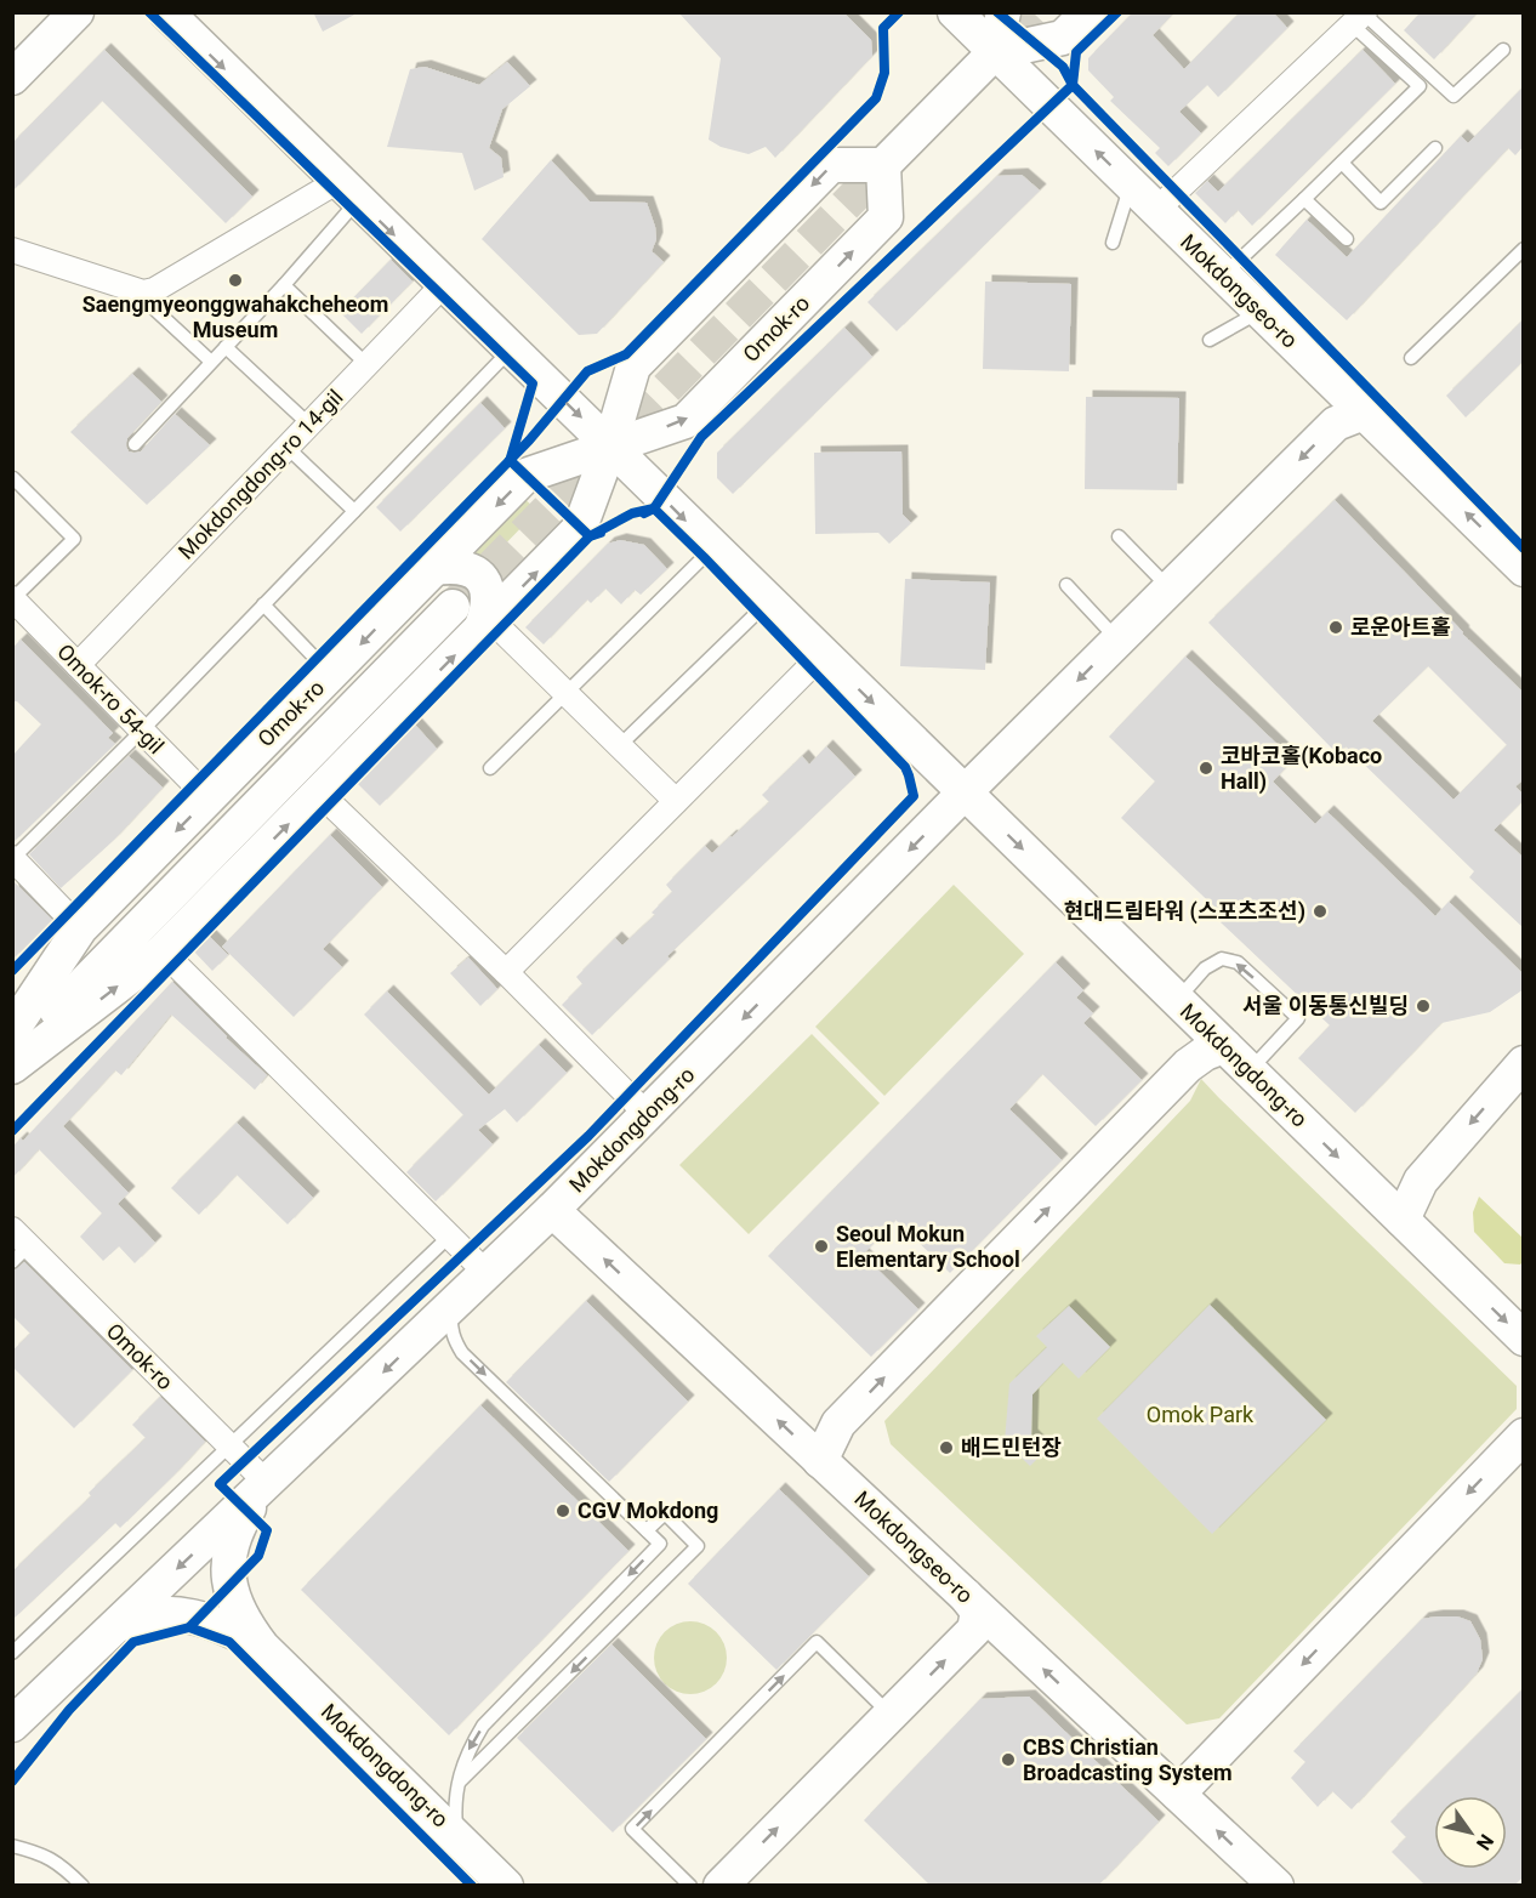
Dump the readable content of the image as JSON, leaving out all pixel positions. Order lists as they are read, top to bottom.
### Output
{
  "streets": {
    "main road": ["Mokdongseo-ro", "Omok-ro", "Mokdongdong-ro"],
    "street": ["Mokdongdong-ro 14-gil", "Omok-ro 54-gil"]
  },
  "crossings": [
    ["Mokdongseo-ro", "Mokdongdong-ro"],
    ["Omok-ro", "Omok-ro 54-gil"],
    ["Omok-ro", "Mokdongdong-ro"],
    ["Mokdongdong-ro 14-gil", "Omok-ro 54-gil"],
    ["Mokdongdong-ro 14-gil", "Mokdongdong-ro"]
  ],
  "one_way": ["Mokdongseo-ro"],
  "parks": ["Omok Park"],
  "places": [
    "Saengmyeonggwahakcheheom Museum",
    "로운아트홀",
    "코바코홀(Kobaco Hall)",
    "현대드림타워 (스포츠조선)",
    "서울 이동통신빌딩",
    "Seoul Mokun Elementary School",
    "배드민턴장",
    "CGV Mokdong",
    "CBS Christian Broadcasting System"
  ],
  "north": "bottom right"
}
